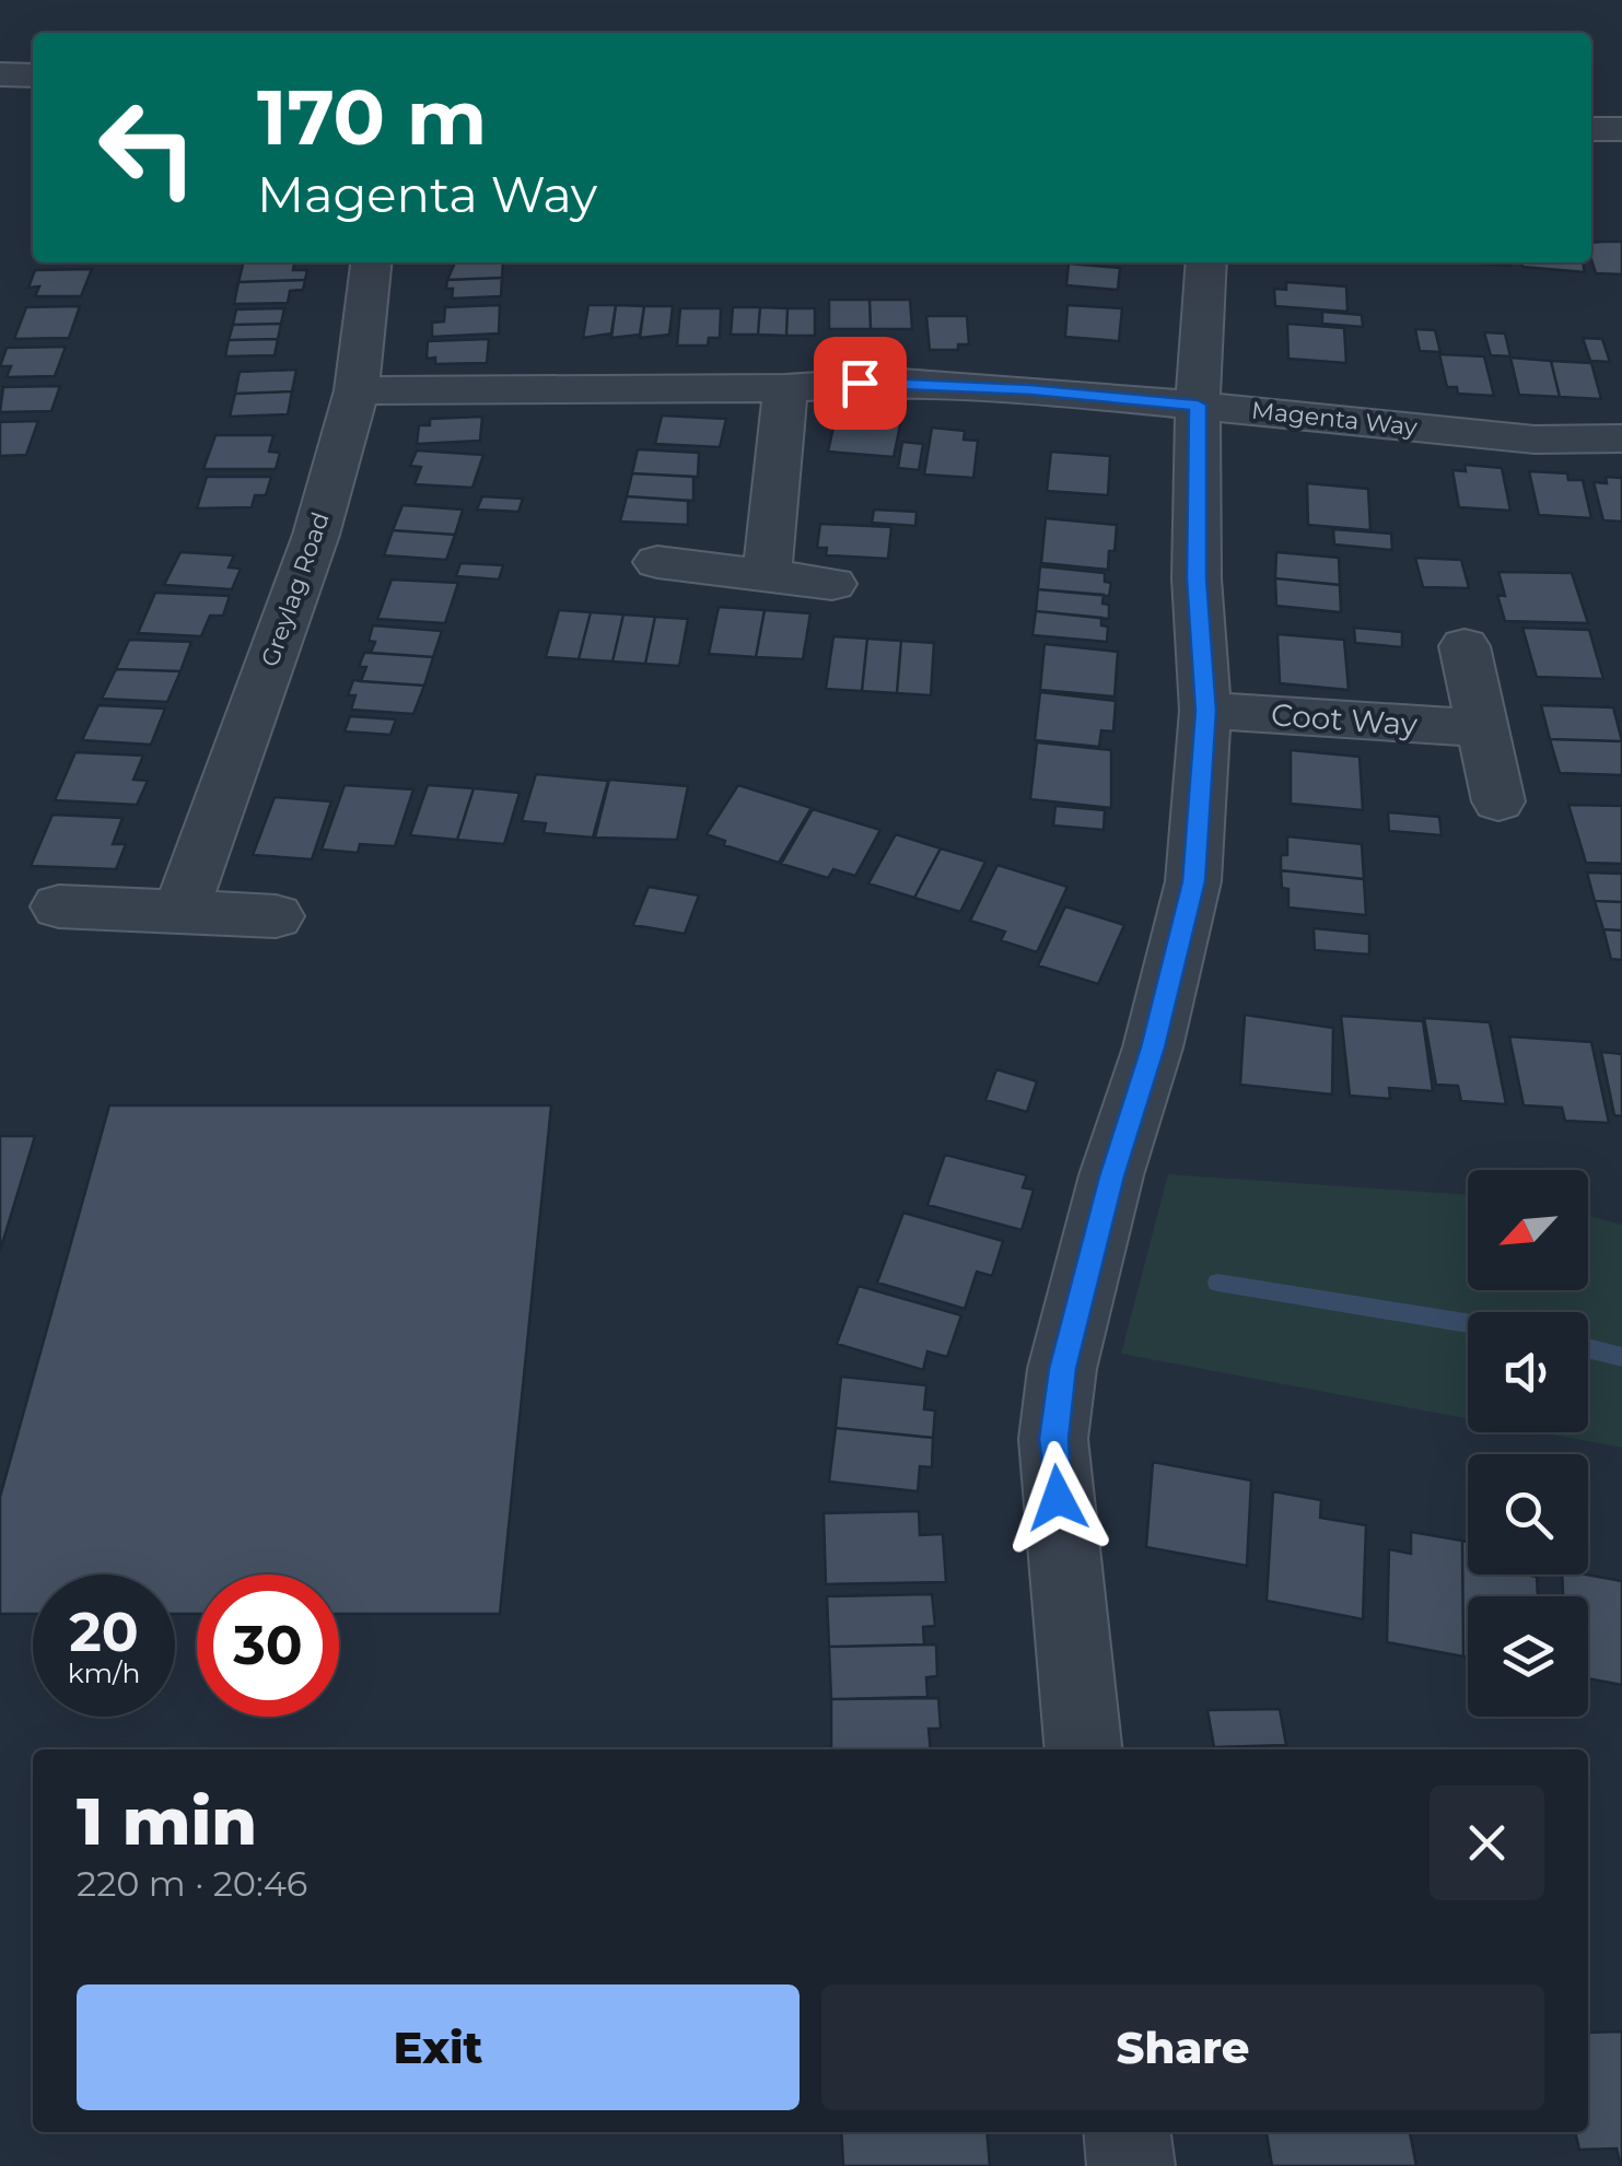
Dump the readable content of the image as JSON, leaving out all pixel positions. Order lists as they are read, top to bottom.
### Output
{
  "streets": {
    "street": ["Magenta Way", "Greylag Road", "Coot Way"]
  },
  "crossings": [
    ["Magenta Way", "Greylag Road"]
  ],
  "north": "bottom left",
  "page": {
    "turn": ["170 m", "Magenta Way"],
    "speed": "20 km/h",
    "limit": "30",
    "heading": ["1 min", "220 m · 20:46"],
    "buttons": ["Exit", "Share"]
  }
}
